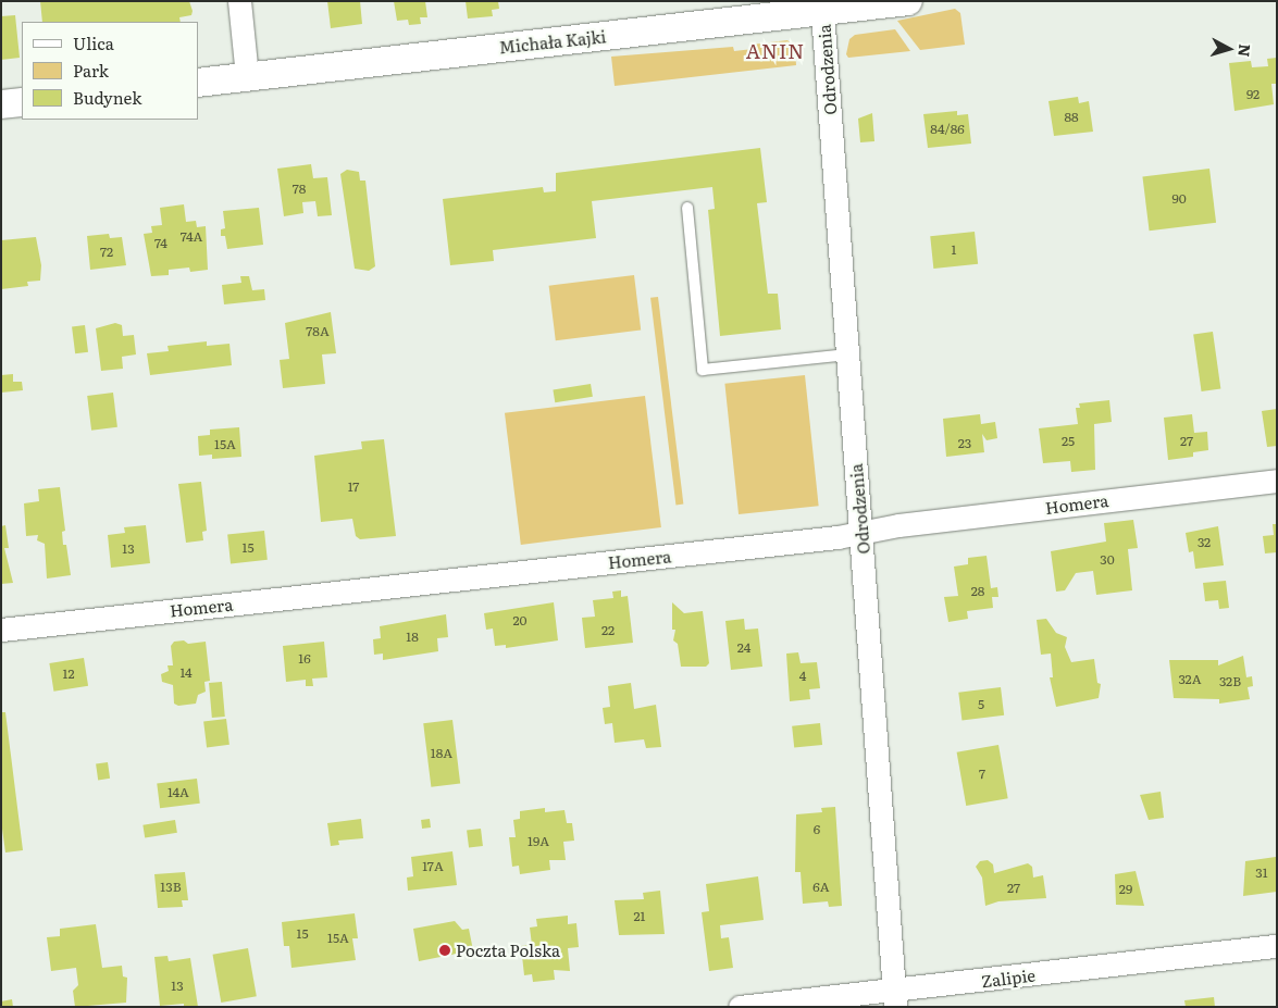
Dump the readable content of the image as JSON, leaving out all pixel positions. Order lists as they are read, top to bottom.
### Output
{
  "streets": {
    "street": [
      "Michała Kajki",
      "Odrodzenia",
      "Homera",
      "Zalipie"
    ]
  },
  "crossings": [
    ["Michała Kajki", "Odrodzenia"],
    ["Odrodzenia", "Homera"],
    ["Odrodzenia", "Zalipie"]
  ],
  "districts": ["ANIN"],
  "places": ["Poczta Polska"],
  "house_numbers": [
    "92",
    "88",
    "84/86",
    "78",
    "90",
    "74A",
    "74",
    "1",
    "72",
    "78A",
    "25",
    "27",
    "23",
    "15A",
    "17",
    "32",
    "15",
    "13",
    "30",
    "28",
    "20",
    "22",
    "18",
    "24",
    "16",
    "14",
    "12",
    "4",
    "32A",
    "32B",
    "5",
    "18A",
    "7",
    "14A",
    "6",
    "19A",
    "17A",
    "31",
    "13B",
    "6A",
    "27",
    "29",
    "21",
    "15",
    "15A",
    "13"
  ],
  "legend": ["Ulica", "Park", "Budynek"],
  "north": "right"
}
